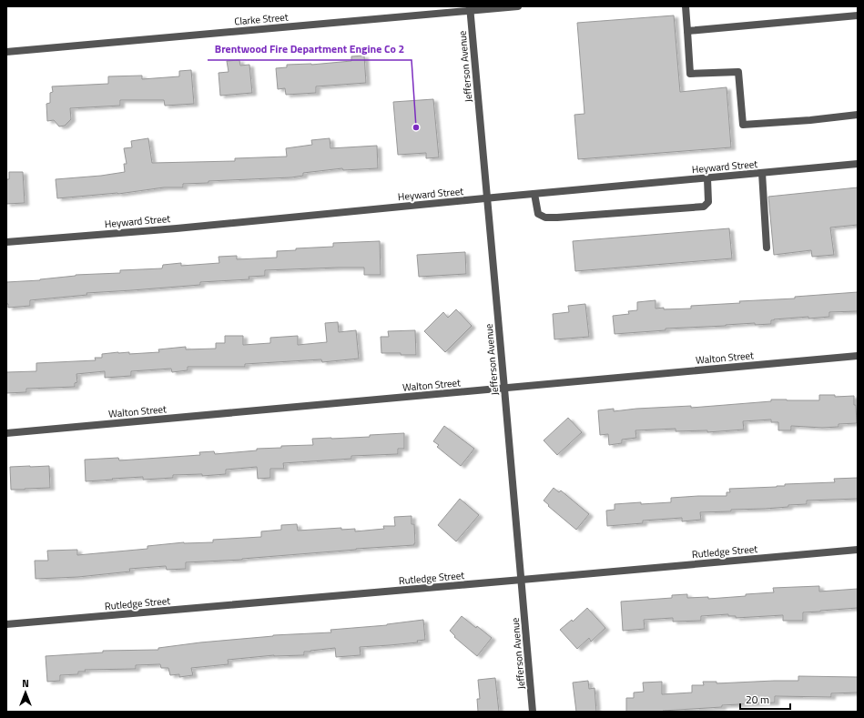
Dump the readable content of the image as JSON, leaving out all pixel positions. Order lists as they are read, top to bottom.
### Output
{
  "streets": {
    "street": [
      "Clarke Street",
      "Jefferson Avenue",
      "Heyward Street",
      "Walton Street",
      "Rutledge Street"
    ]
  },
  "crossings": [
    ["Clarke Street", "Jefferson Avenue"],
    ["Jefferson Avenue", "Heyward Street"],
    ["Jefferson Avenue", "Walton Street"],
    ["Jefferson Avenue", "Rutledge Street"]
  ],
  "places": ["Brentwood Fire Department Engine Co 2"],
  "scale_bar": "20 m",
  "north": "top"
}
